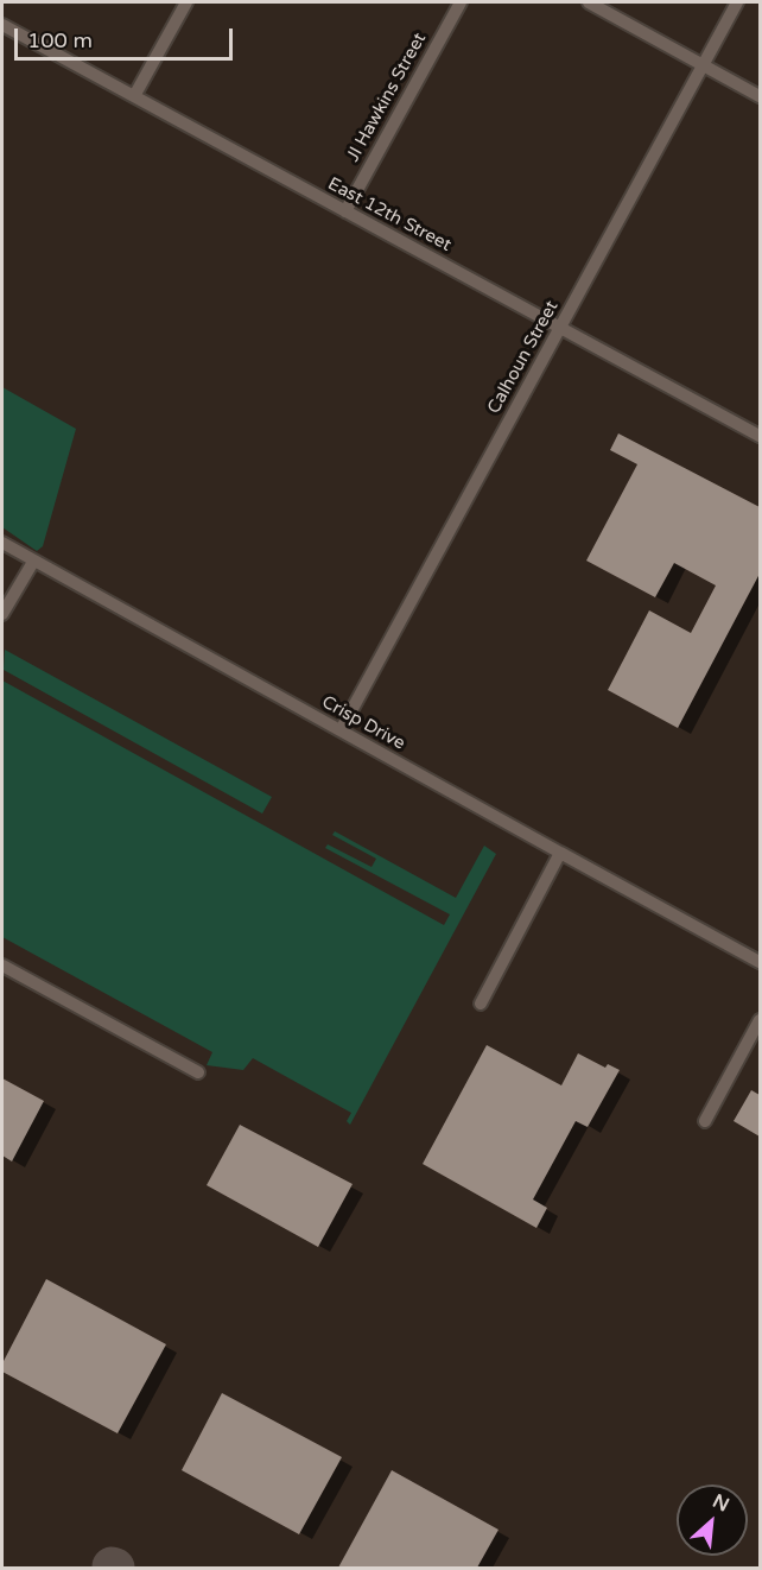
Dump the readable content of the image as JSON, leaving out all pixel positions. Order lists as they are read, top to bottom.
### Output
{
  "streets": {
    "street": [
      "Jl Hawkins Street",
      "East 12th Street",
      "Calhoun Street",
      "Crisp Drive"
    ]
  },
  "crossings": [
    ["Jl Hawkins Street", "East 12th Street"],
    ["East 12th Street", "Calhoun Street"],
    ["Calhoun Street", "Crisp Drive"]
  ],
  "scale_bar": "100 m",
  "north": "top right"
}
